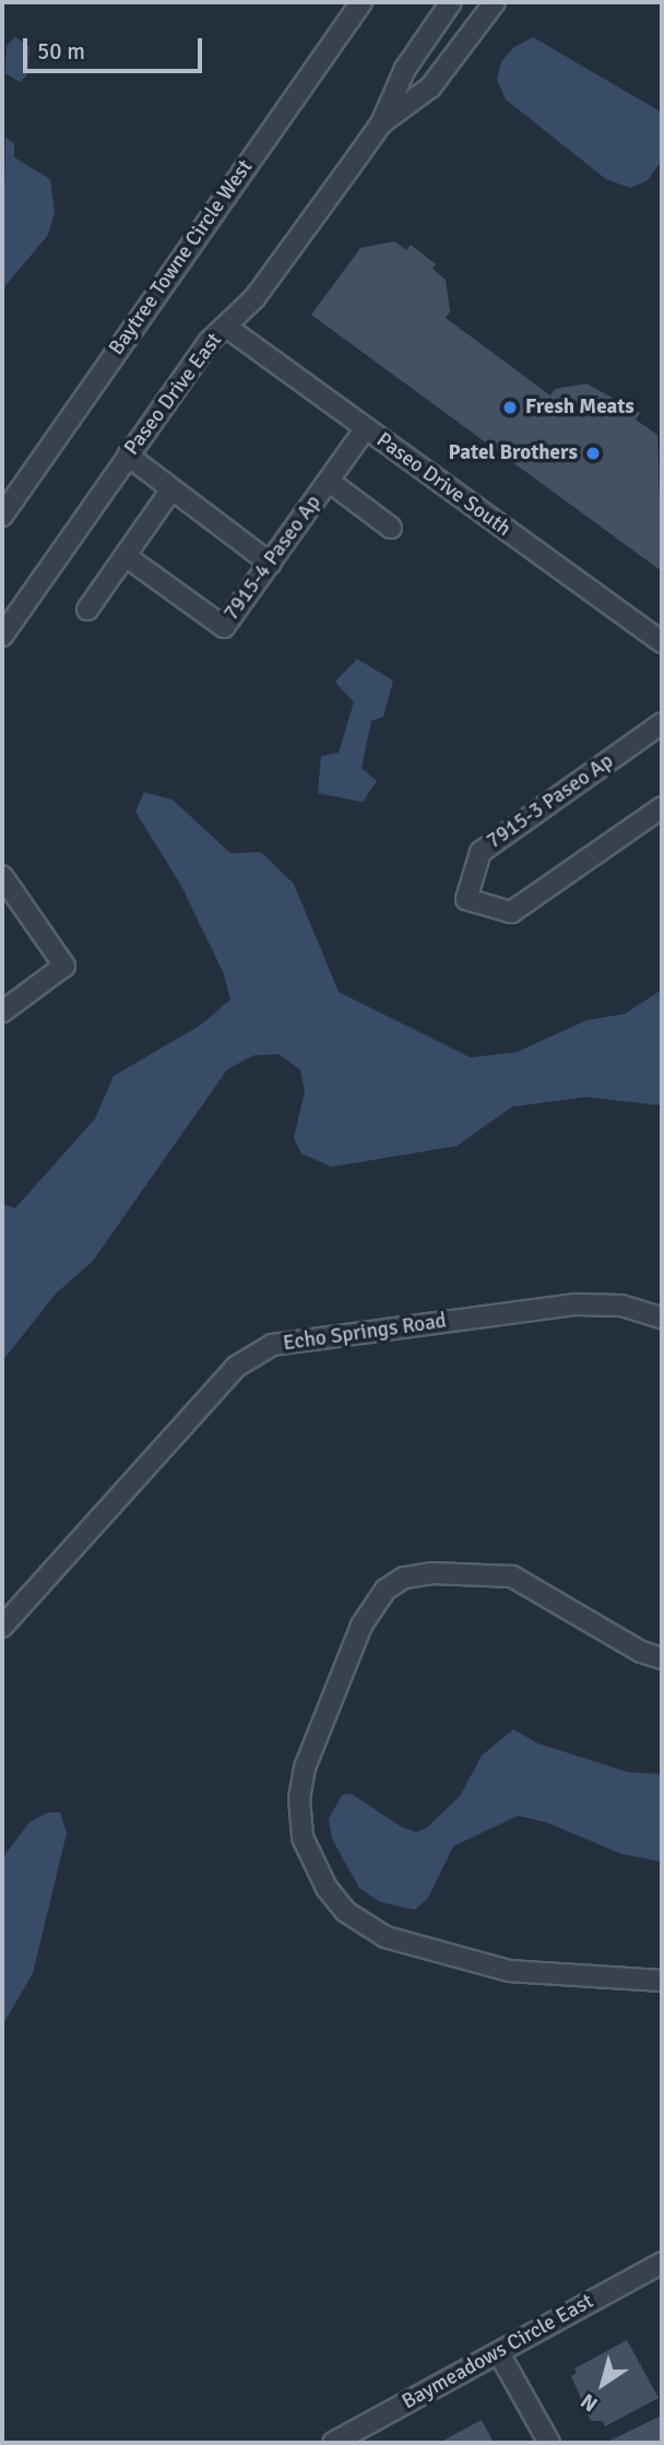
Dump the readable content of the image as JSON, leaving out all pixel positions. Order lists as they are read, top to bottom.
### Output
{
  "streets": {
    "street": [
      "Baytree Towne Circle West",
      "Paseo Drive East",
      "Paseo Drive South",
      "7915-4 Paseo Ap",
      "7915-3 Paseo Ap",
      "Echo Springs Road",
      "Baymeadows Circle East"
    ]
  },
  "crossings": [
    ["Paseo Drive East", "Paseo Drive South"],
    ["Paseo Drive South", "7915-4 Paseo Ap"]
  ],
  "places": ["Fresh Meats", "Patel Brothers"],
  "scale_bar": "50 m",
  "north": "bottom left"
}
